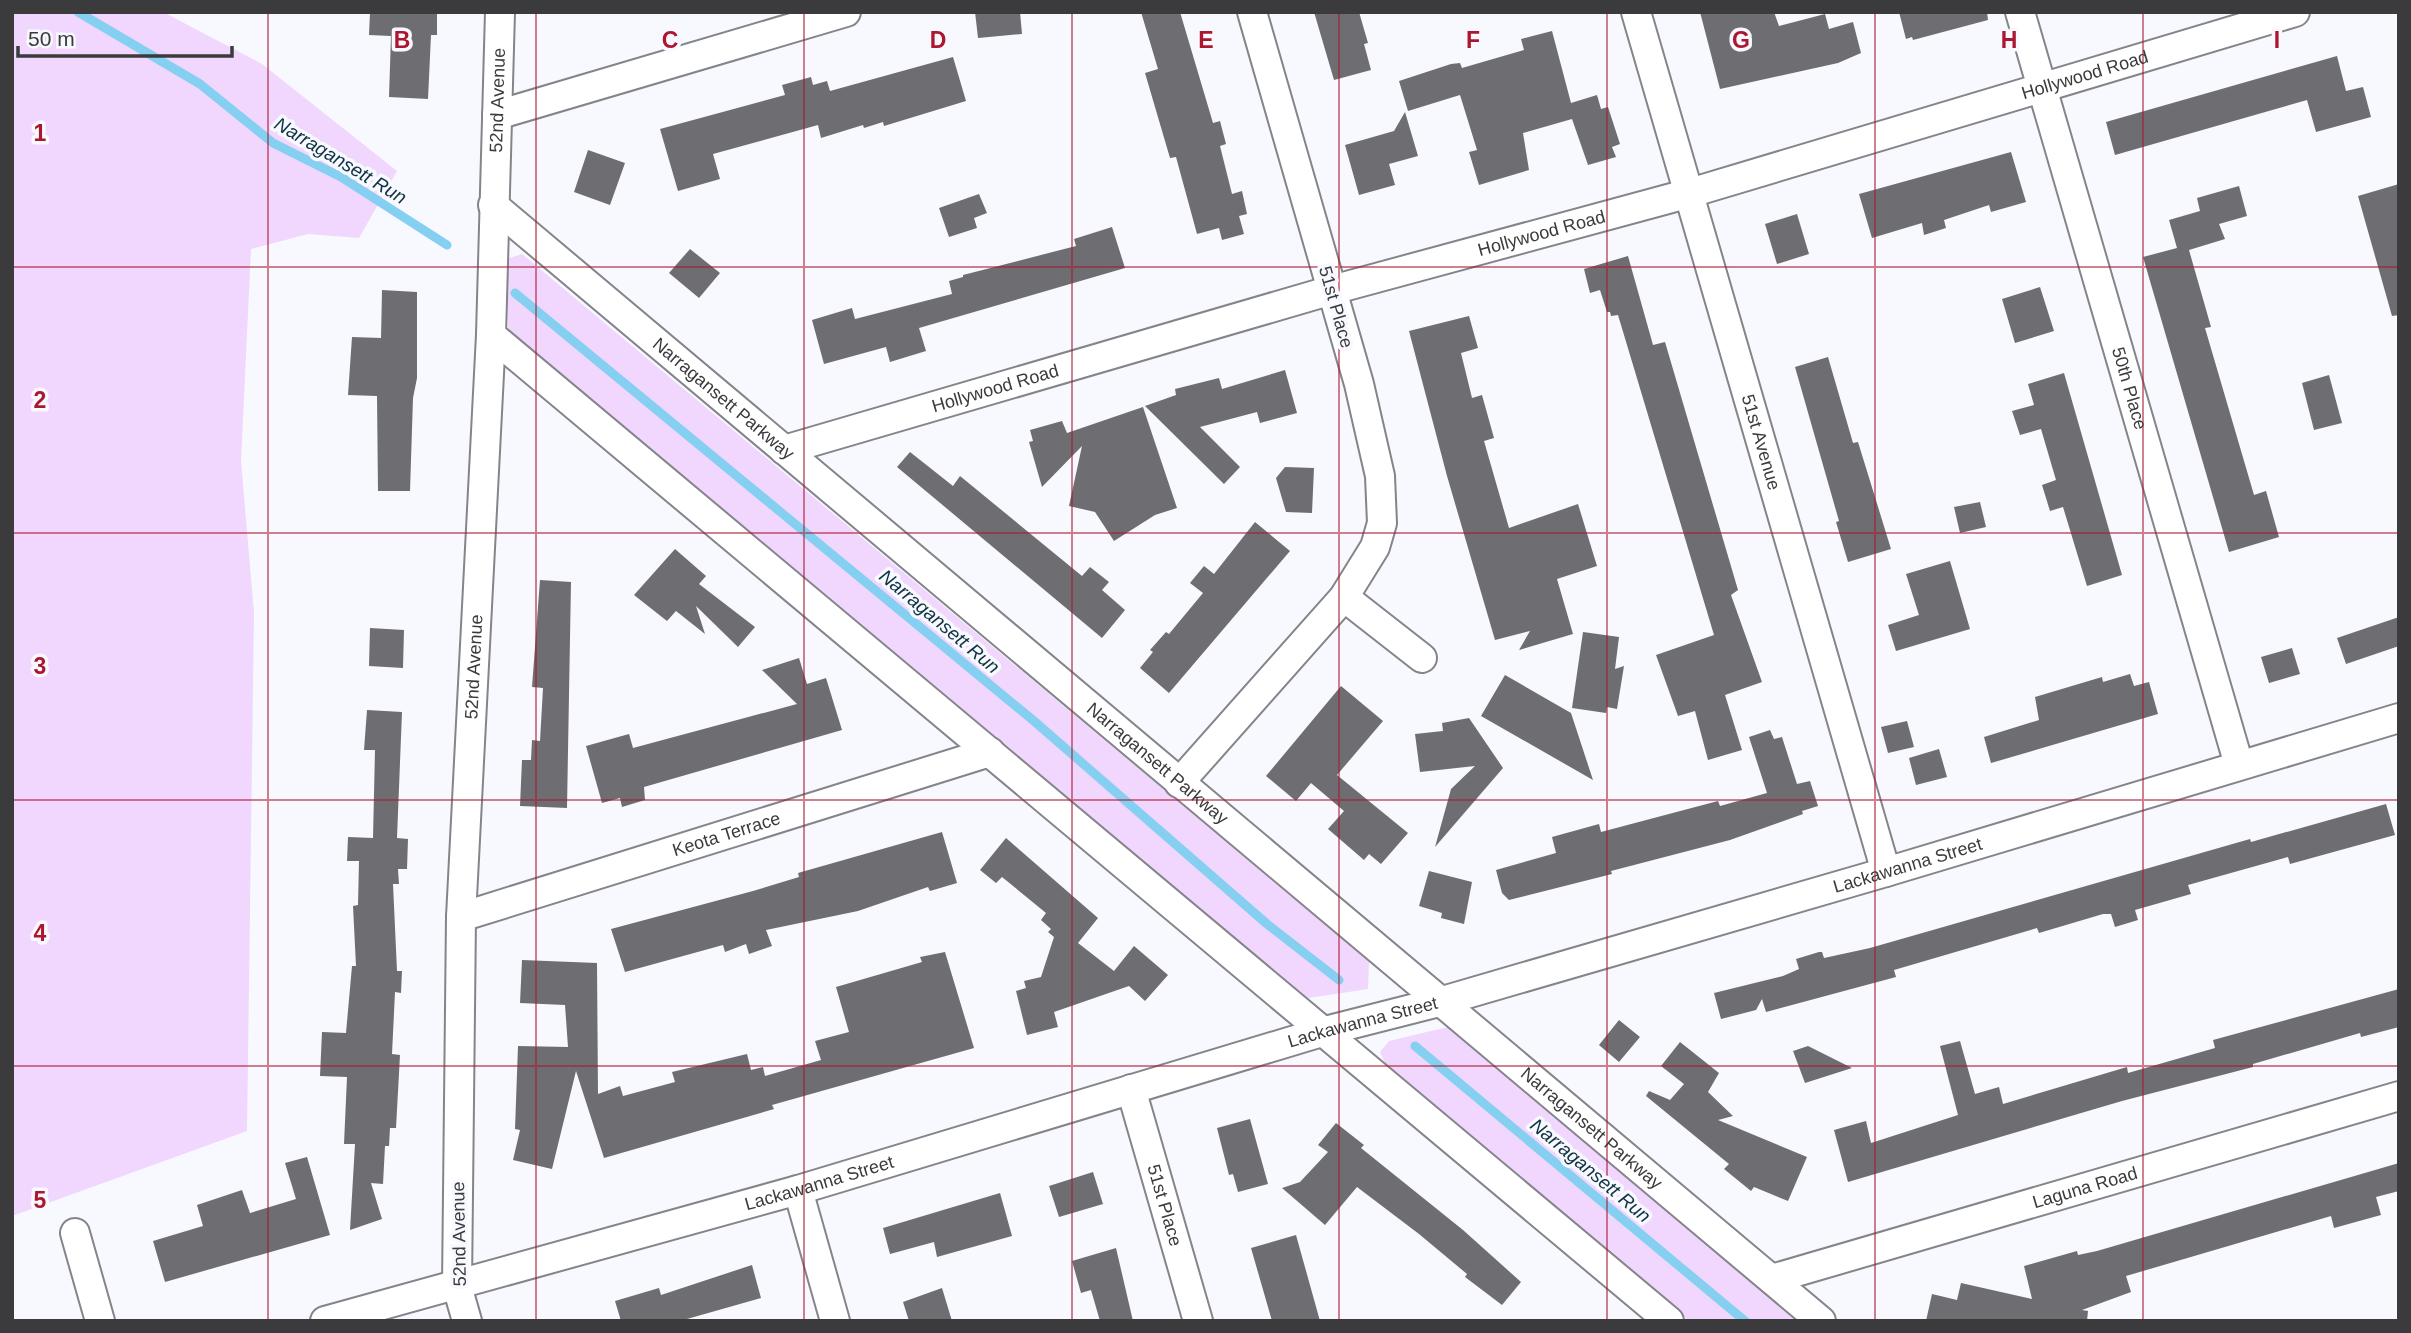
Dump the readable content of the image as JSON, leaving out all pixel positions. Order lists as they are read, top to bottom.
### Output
{
  "streets": {
    "street": [
      "Hollywood Road",
      "52nd Avenue",
      "51st Place",
      "50th Place",
      "Narragansett Parkway",
      "51st Avenue",
      "Keota Terrace",
      "Lackawanna Street",
      "Laguna Road"
    ]
  },
  "crossings": [
    ["Hollywood Road", "51st Place"],
    ["Hollywood Road", "50th Place"],
    ["Hollywood Road", "Narragansett Parkway"],
    ["Hollywood Road", "51st Avenue"],
    ["52nd Avenue", "Narragansett Parkway"],
    ["52nd Avenue", "Keota Terrace"],
    ["52nd Avenue", "Lackawanna Street"],
    ["51st Place", "Narragansett Parkway"],
    ["51st Place", "Lackawanna Street"],
    ["50th Place", "Lackawanna Street"],
    ["Narragansett Parkway", "Lackawanna Street"],
    ["Narragansett Parkway", "Laguna Road"],
    ["51st Avenue", "Lackawanna Street"]
  ],
  "water": ["Narragansett Run"],
  "scale_bar": "50 m",
  "grid": {
    "columns": [
      "B",
      "C",
      "D",
      "E",
      "F",
      "G",
      "H",
      "I"
    ],
    "rows": [
      "1",
      "2",
      "3",
      "4",
      "5"
    ]
  }
}
